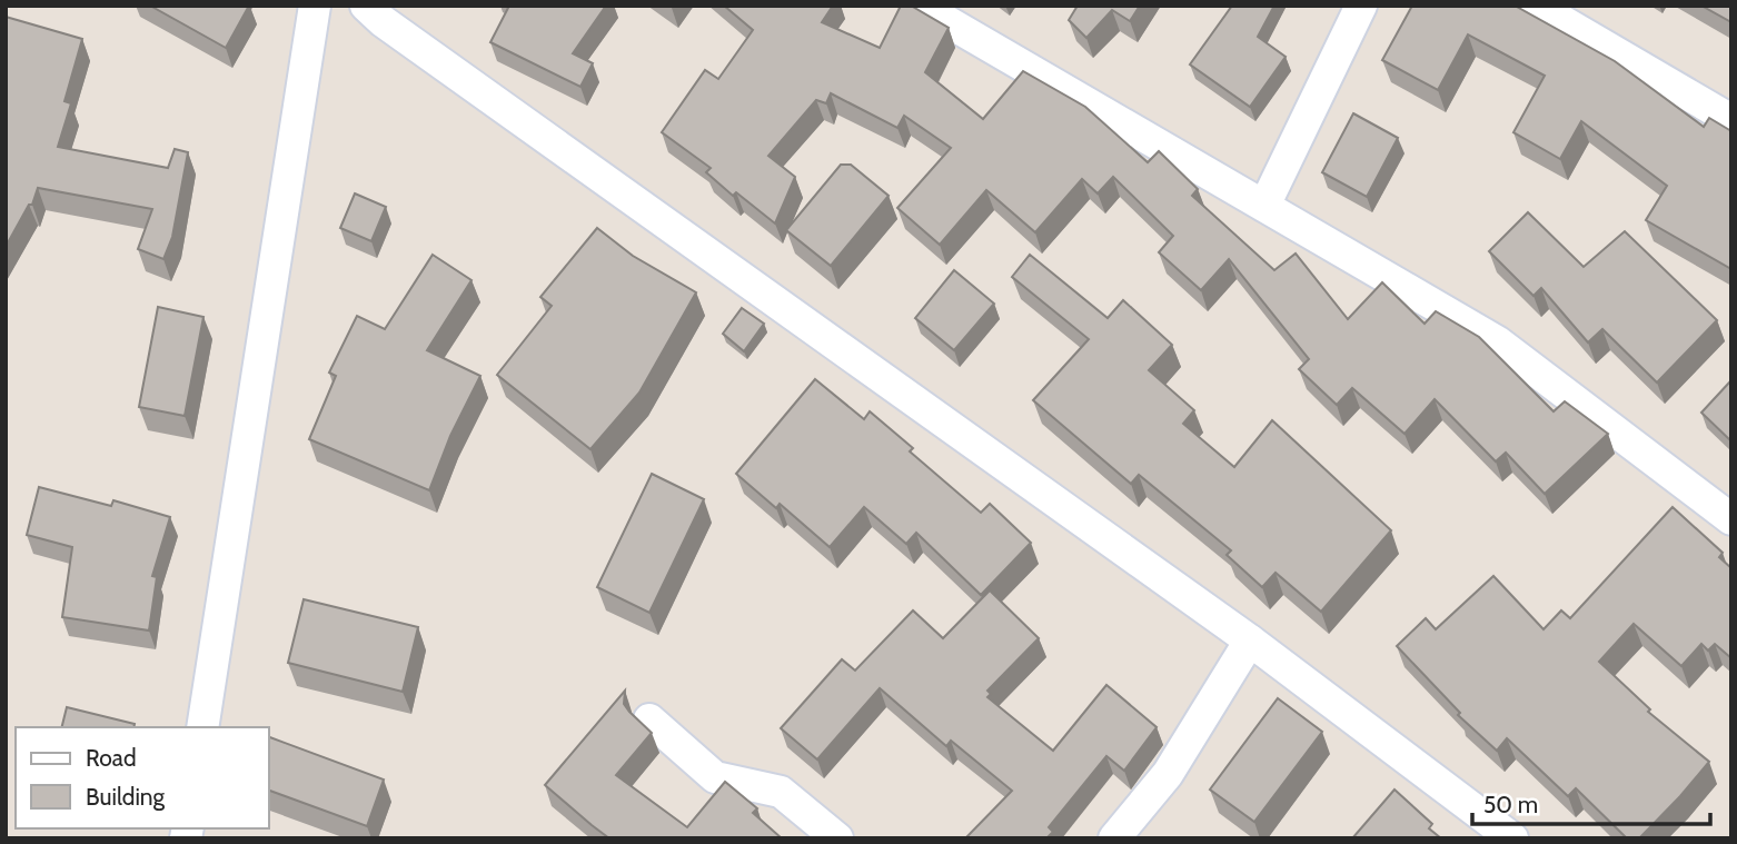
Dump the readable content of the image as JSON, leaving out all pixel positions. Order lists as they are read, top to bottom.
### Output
{
  "legend": ["Road", "Building"],
  "scale_bar": "50 m"
}
